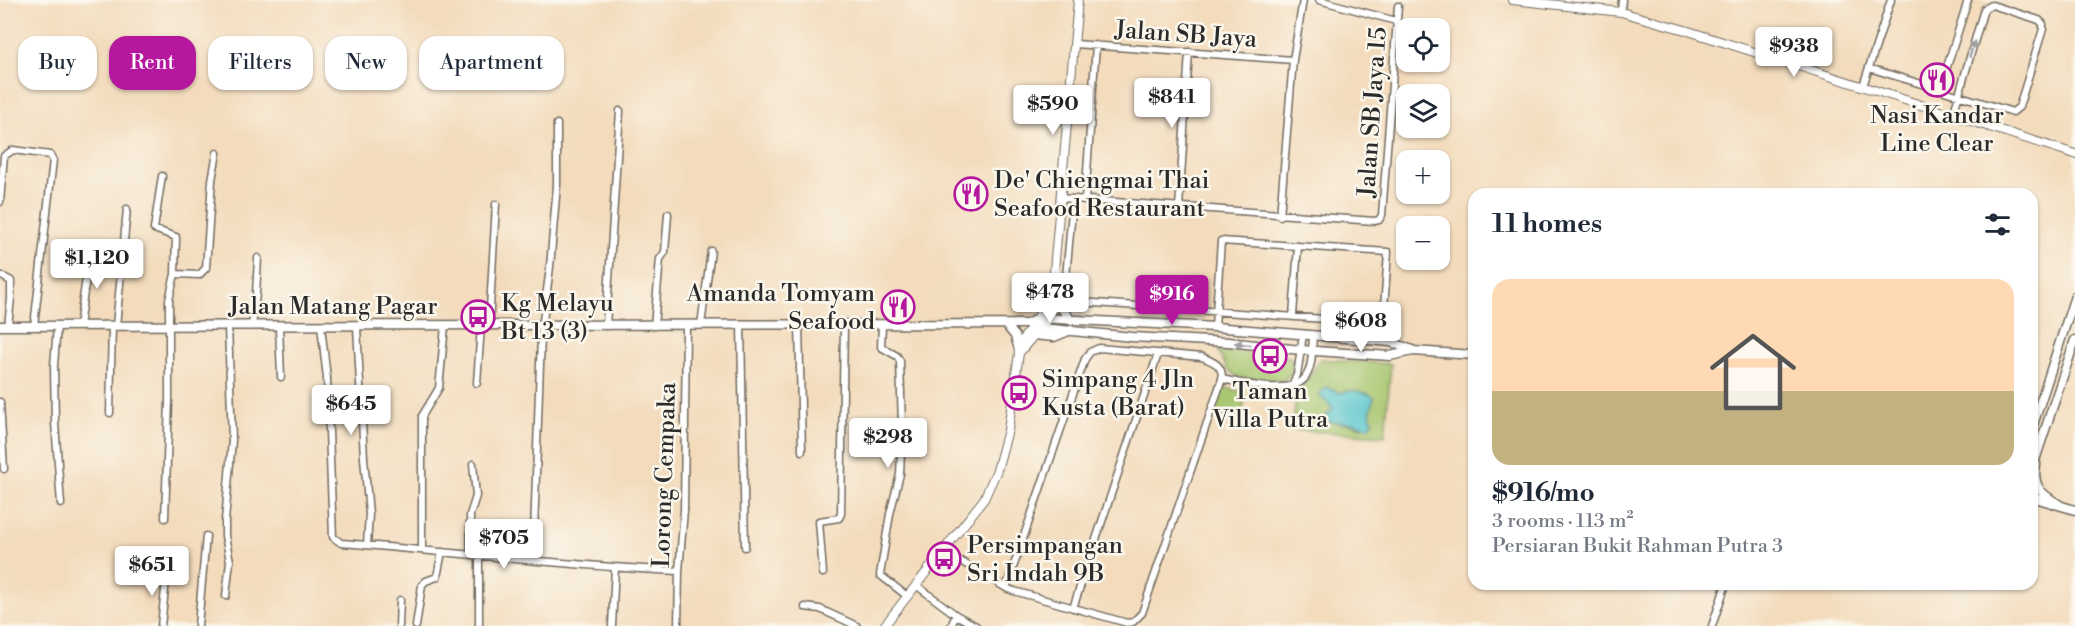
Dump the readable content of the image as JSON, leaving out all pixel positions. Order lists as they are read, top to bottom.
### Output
{
  "streets": {
    "main road": ["Jalan Matang Pagar"],
    "street": ["Jalan SB Jaya", "Jalan SB Jaya 15", "Lorong Cempaka"]
  },
  "crossings": [
    ["Jalan Matang Pagar", "Lorong Cempaka"]
  ],
  "places": {
    "restaurant": ["Nasi Kandar Line Clear", "De' Chiengmai Thai Seafood Restaurant", "Amanda Tomyam Seafood"],
    "bus stop": [
      "Kg Melayu Bt 13 (3)",
      "Taman Villa Putra",
      "Simpang 4 Jln Kusta (Barat)",
      "Persimpangan Sri Indah 9B"
    ]
  },
  "page": {
    "map_buttons": ["+", "−"],
    "price": [
      "$938",
      "$841",
      "$590",
      "$1,120",
      "$478",
      "$916",
      "$608",
      "$645",
      "$298",
      "$705",
      "$651"
    ],
    "chip": [
      "Buy",
      "Rent",
      "Filters",
      "New",
      "Apartment"
    ],
    "heading": "11 homes",
    "list": [
      {
        "name": "$916/mo",
        "note": "3 rooms · 113 m² · Persiaran Bukit Rahman Putra 3"
      }
    ]
  }
}
